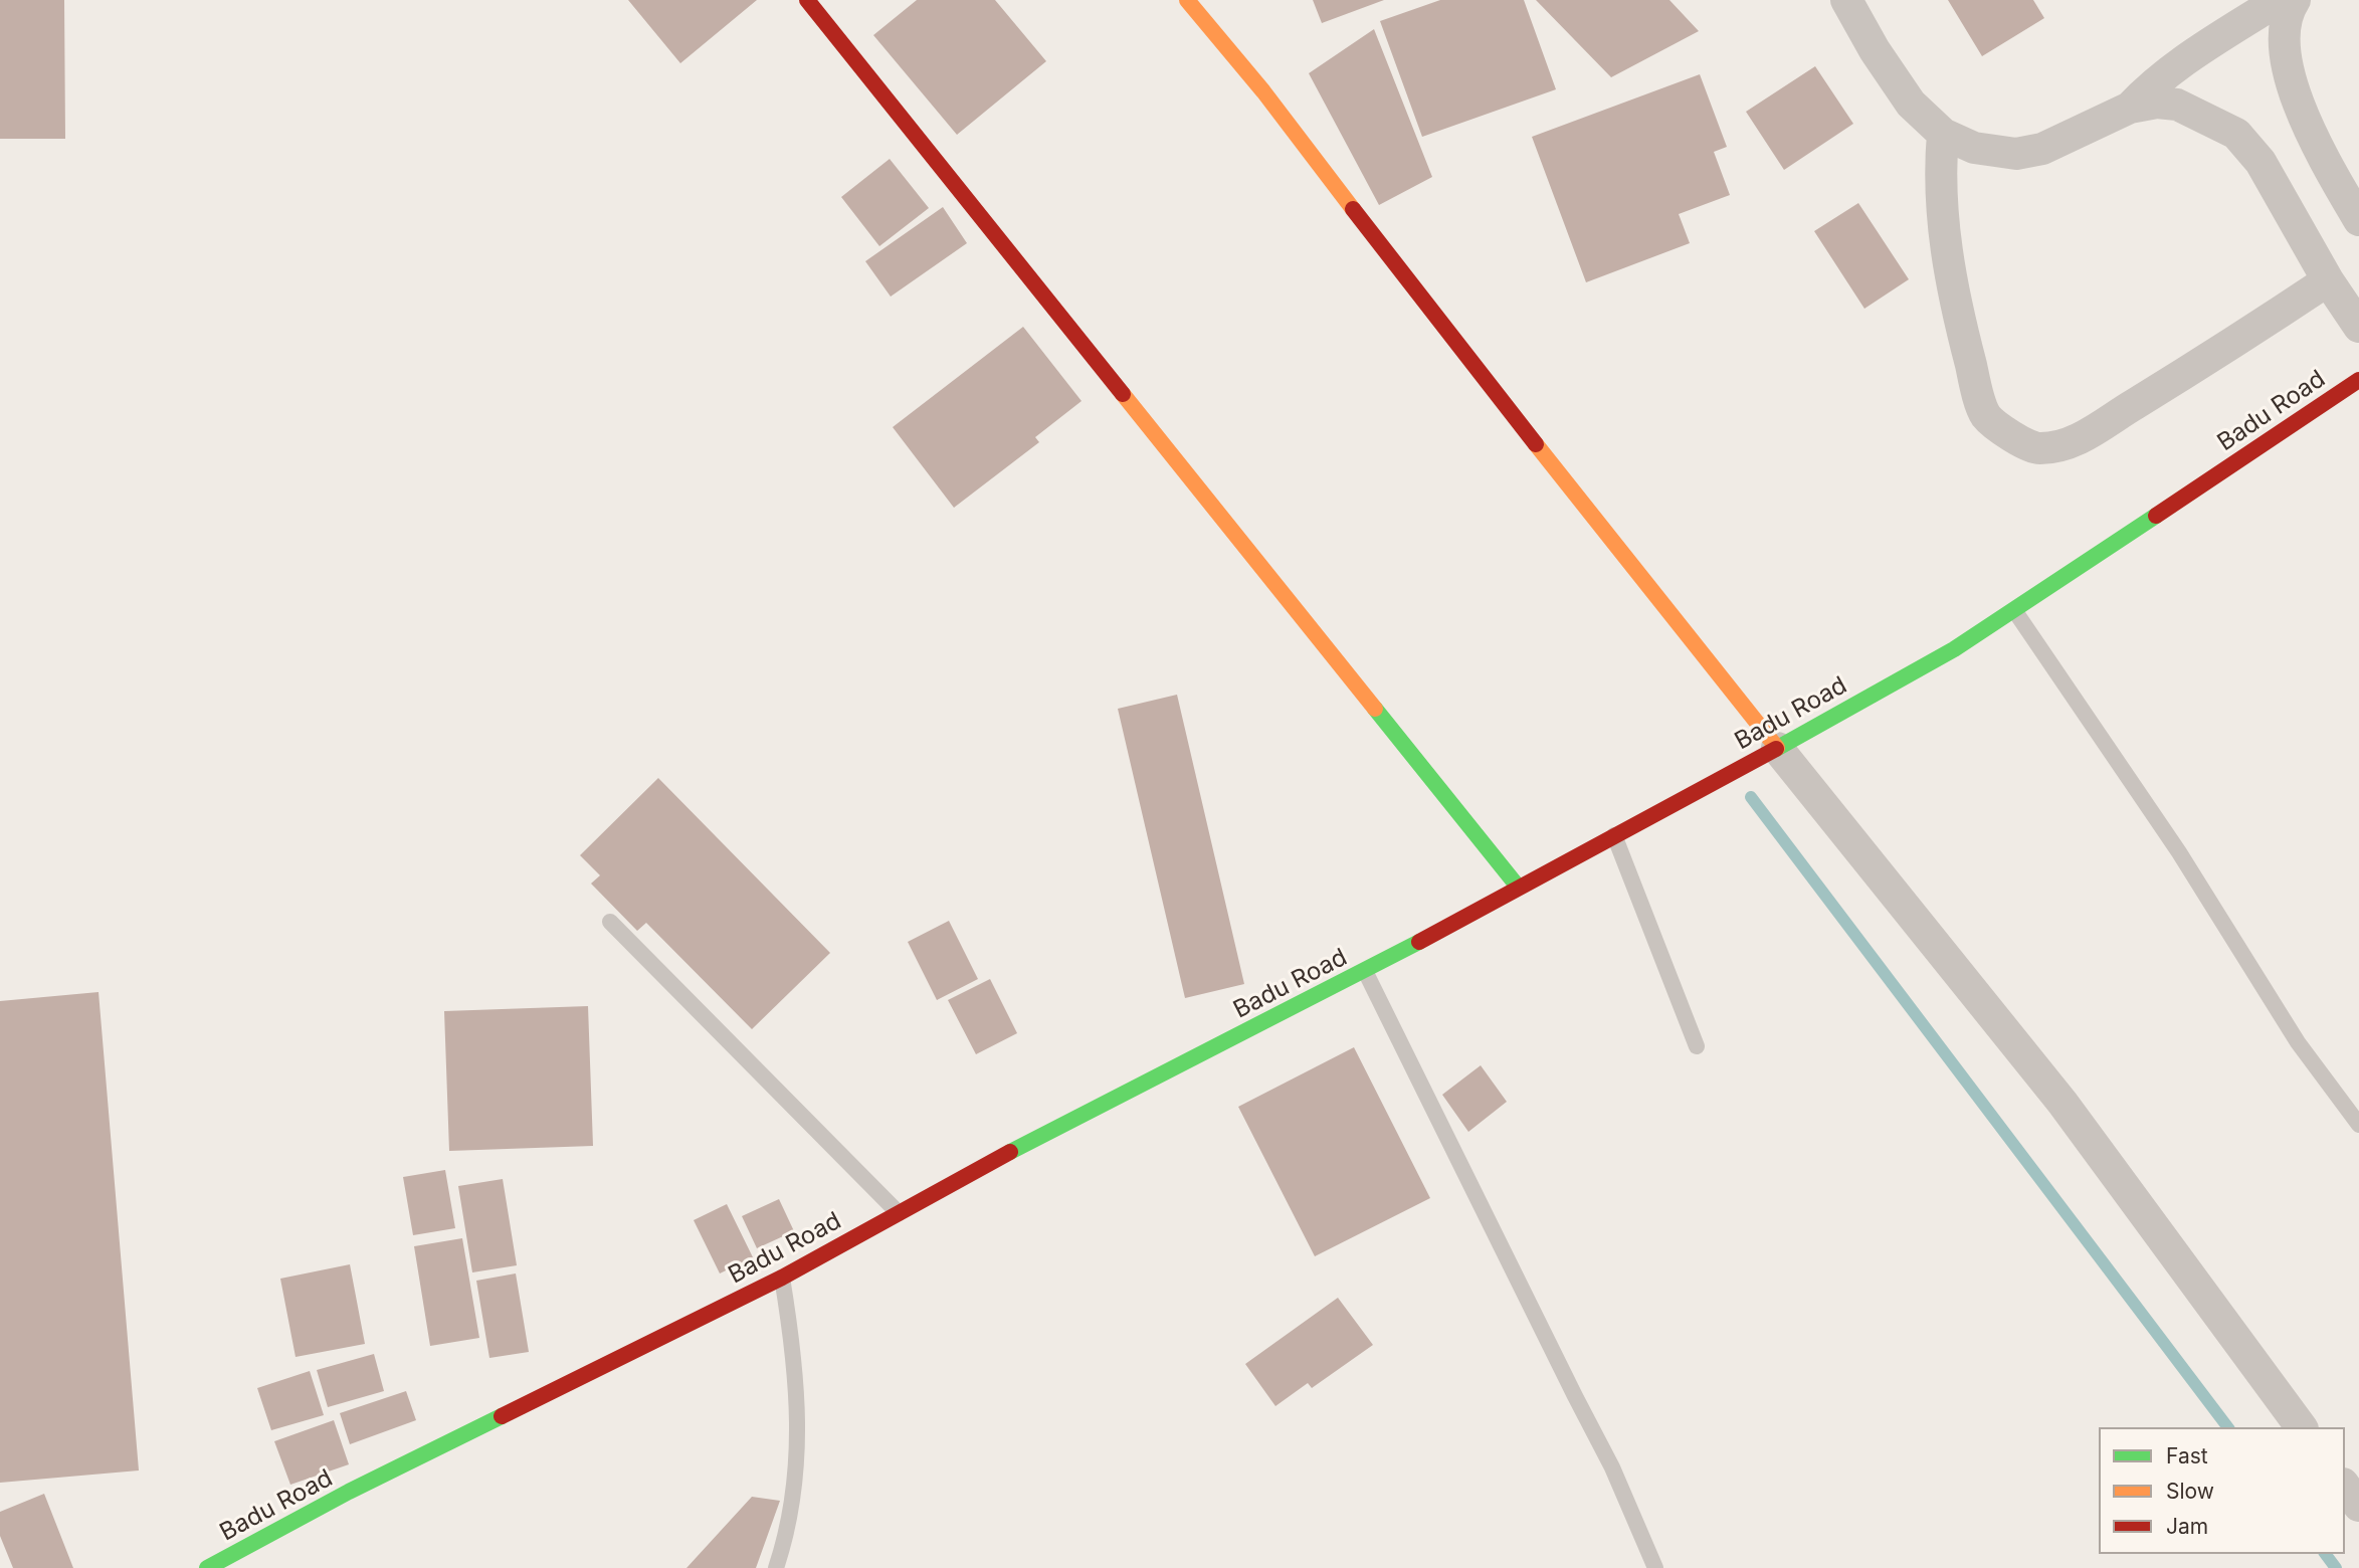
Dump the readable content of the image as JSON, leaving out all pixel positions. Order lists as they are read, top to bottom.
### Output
{
  "streets": {
    "main road": ["Badu Road"]
  },
  "legend": ["Fast", "Slow", "Jam"]
}
